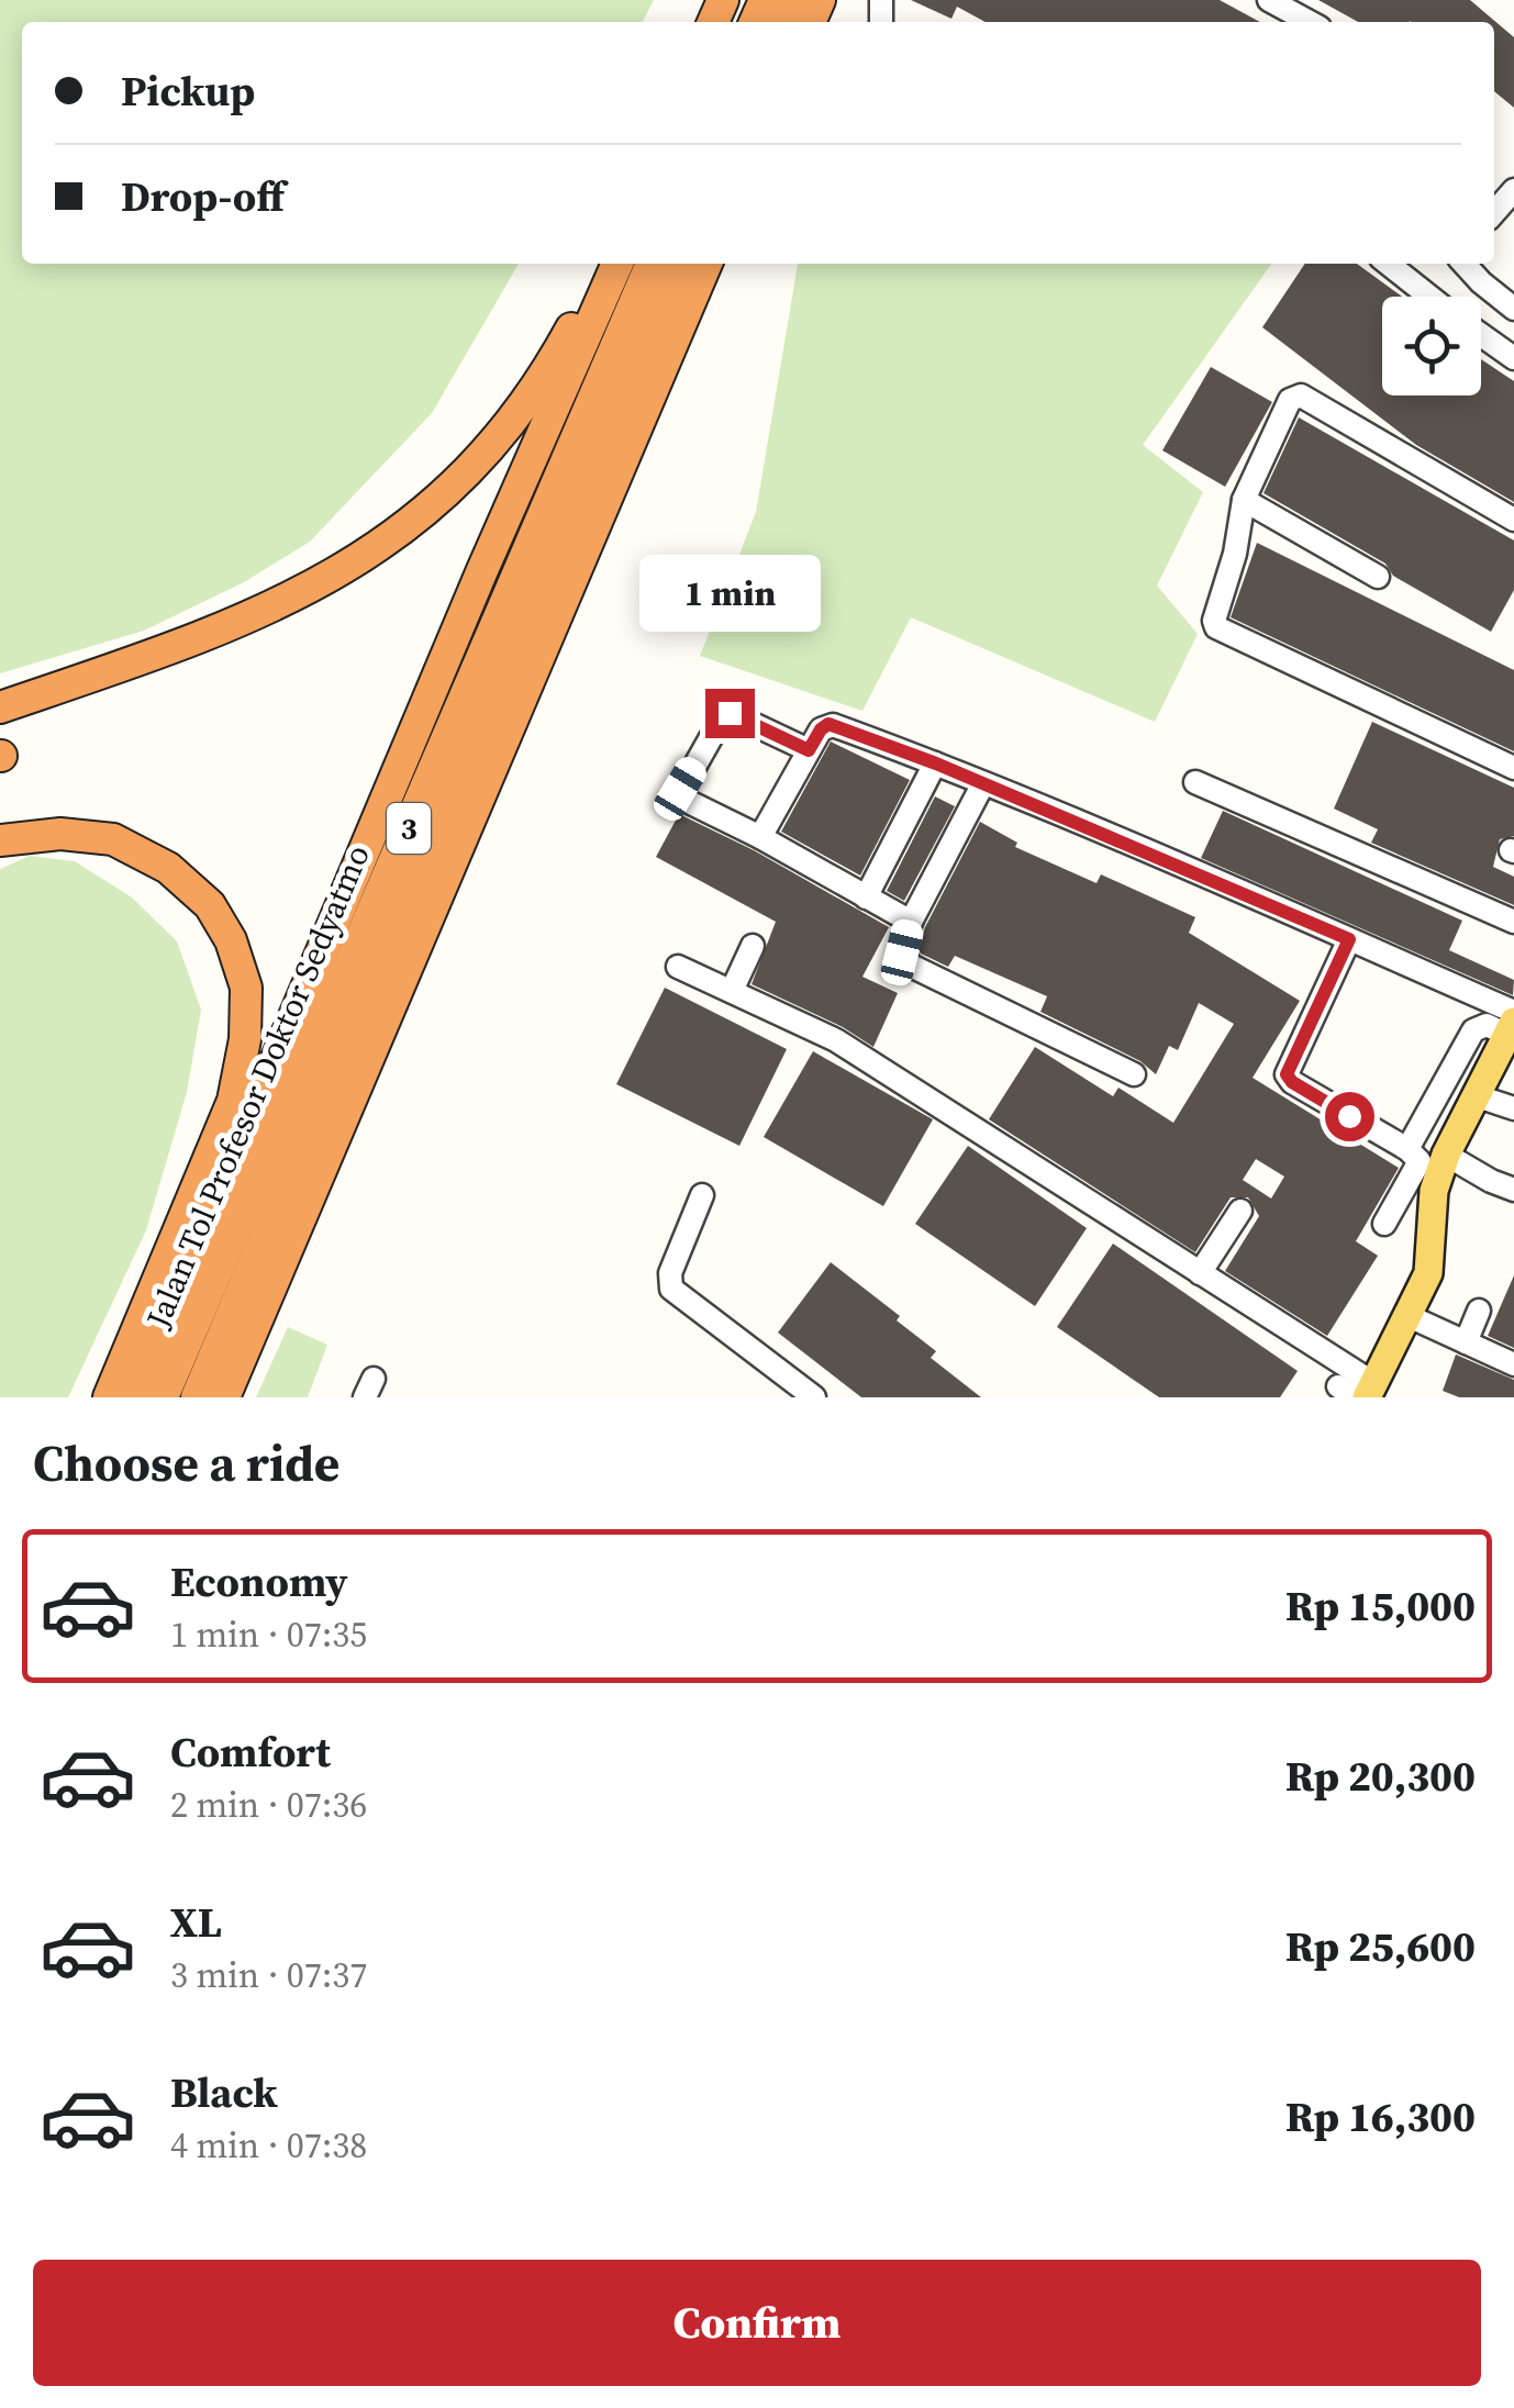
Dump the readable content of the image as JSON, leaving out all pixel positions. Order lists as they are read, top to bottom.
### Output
{
  "streets": {
    "highway": ["3", "Jalan Tol Profesor Doktor Sedyatmo"]
  },
  "page": {
    "banner": ["Pickup", "Drop-off"],
    "bubble": "1 min",
    "heading": "Choose a ride",
    "list": [
      {
        "name": "Economy",
        "note": "1 min · 07:35",
        "value": "Rp 15,000"
      },
      {
        "name": "Comfort",
        "note": "2 min · 07:36",
        "value": "Rp 20,300"
      },
      {
        "name": "XL",
        "note": "3 min · 07:37",
        "value": "Rp 25,600"
      },
      {
        "name": "Black",
        "note": "4 min · 07:38",
        "value": "Rp 16,300"
      }
    ],
    "buttons": "Confirm"
  }
}
